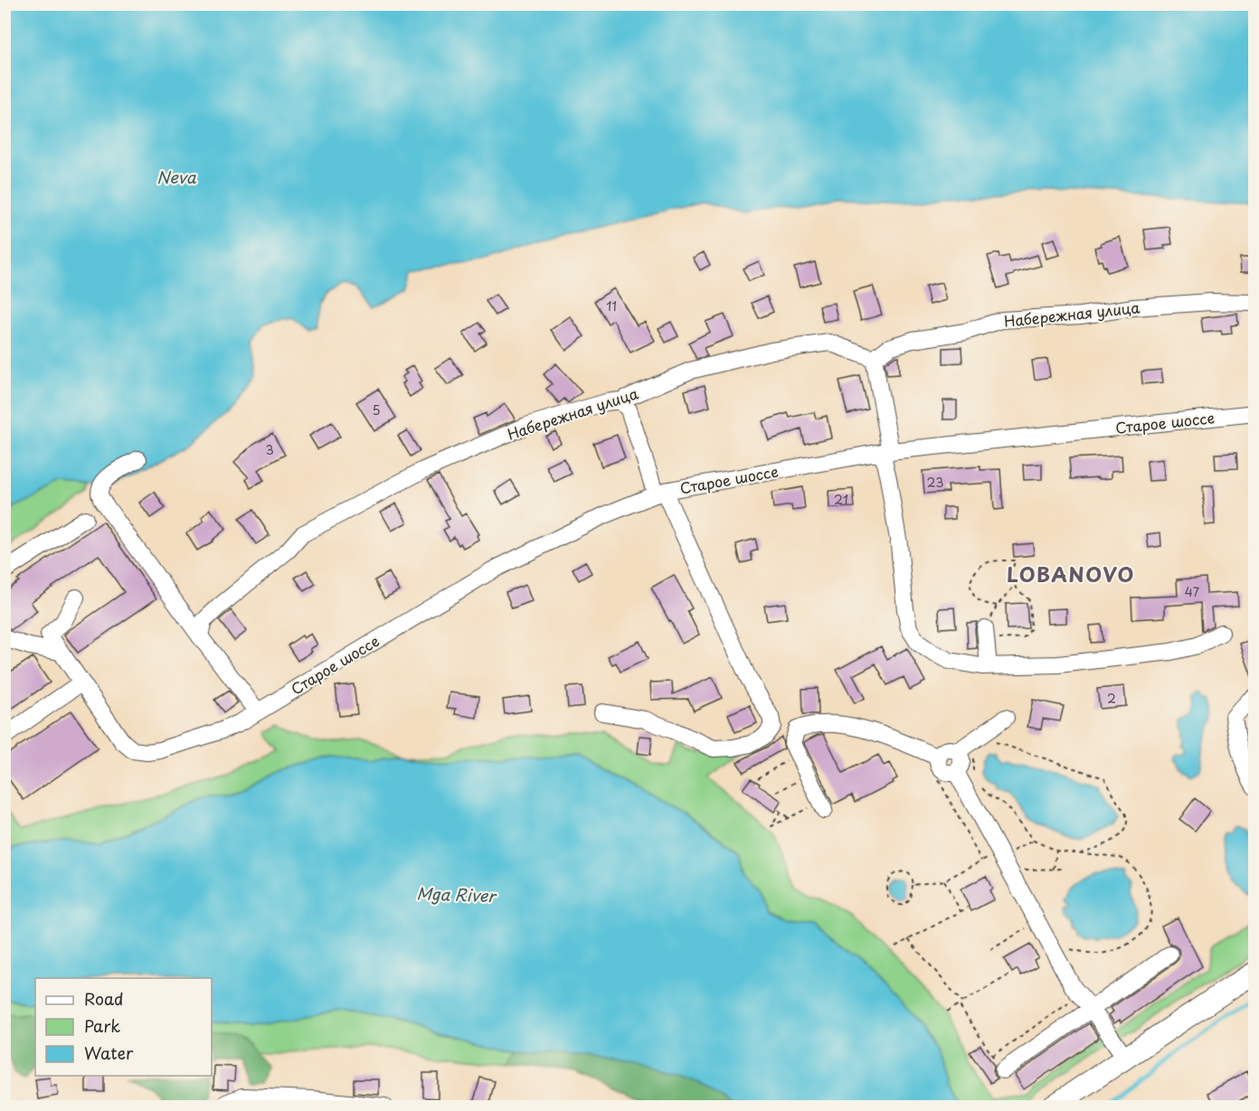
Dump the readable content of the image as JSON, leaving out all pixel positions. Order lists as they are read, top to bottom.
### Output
{
  "streets": {
    "street": ["Набережная улица", "Старое шоссе"]
  },
  "districts": ["LOBANOVO"],
  "water": ["Neva", "Mga River"],
  "house_numbers": [
    "11",
    "5",
    "3",
    "23",
    "21",
    "47",
    "2"
  ],
  "legend": ["Road", "Park", "Water"]
}
